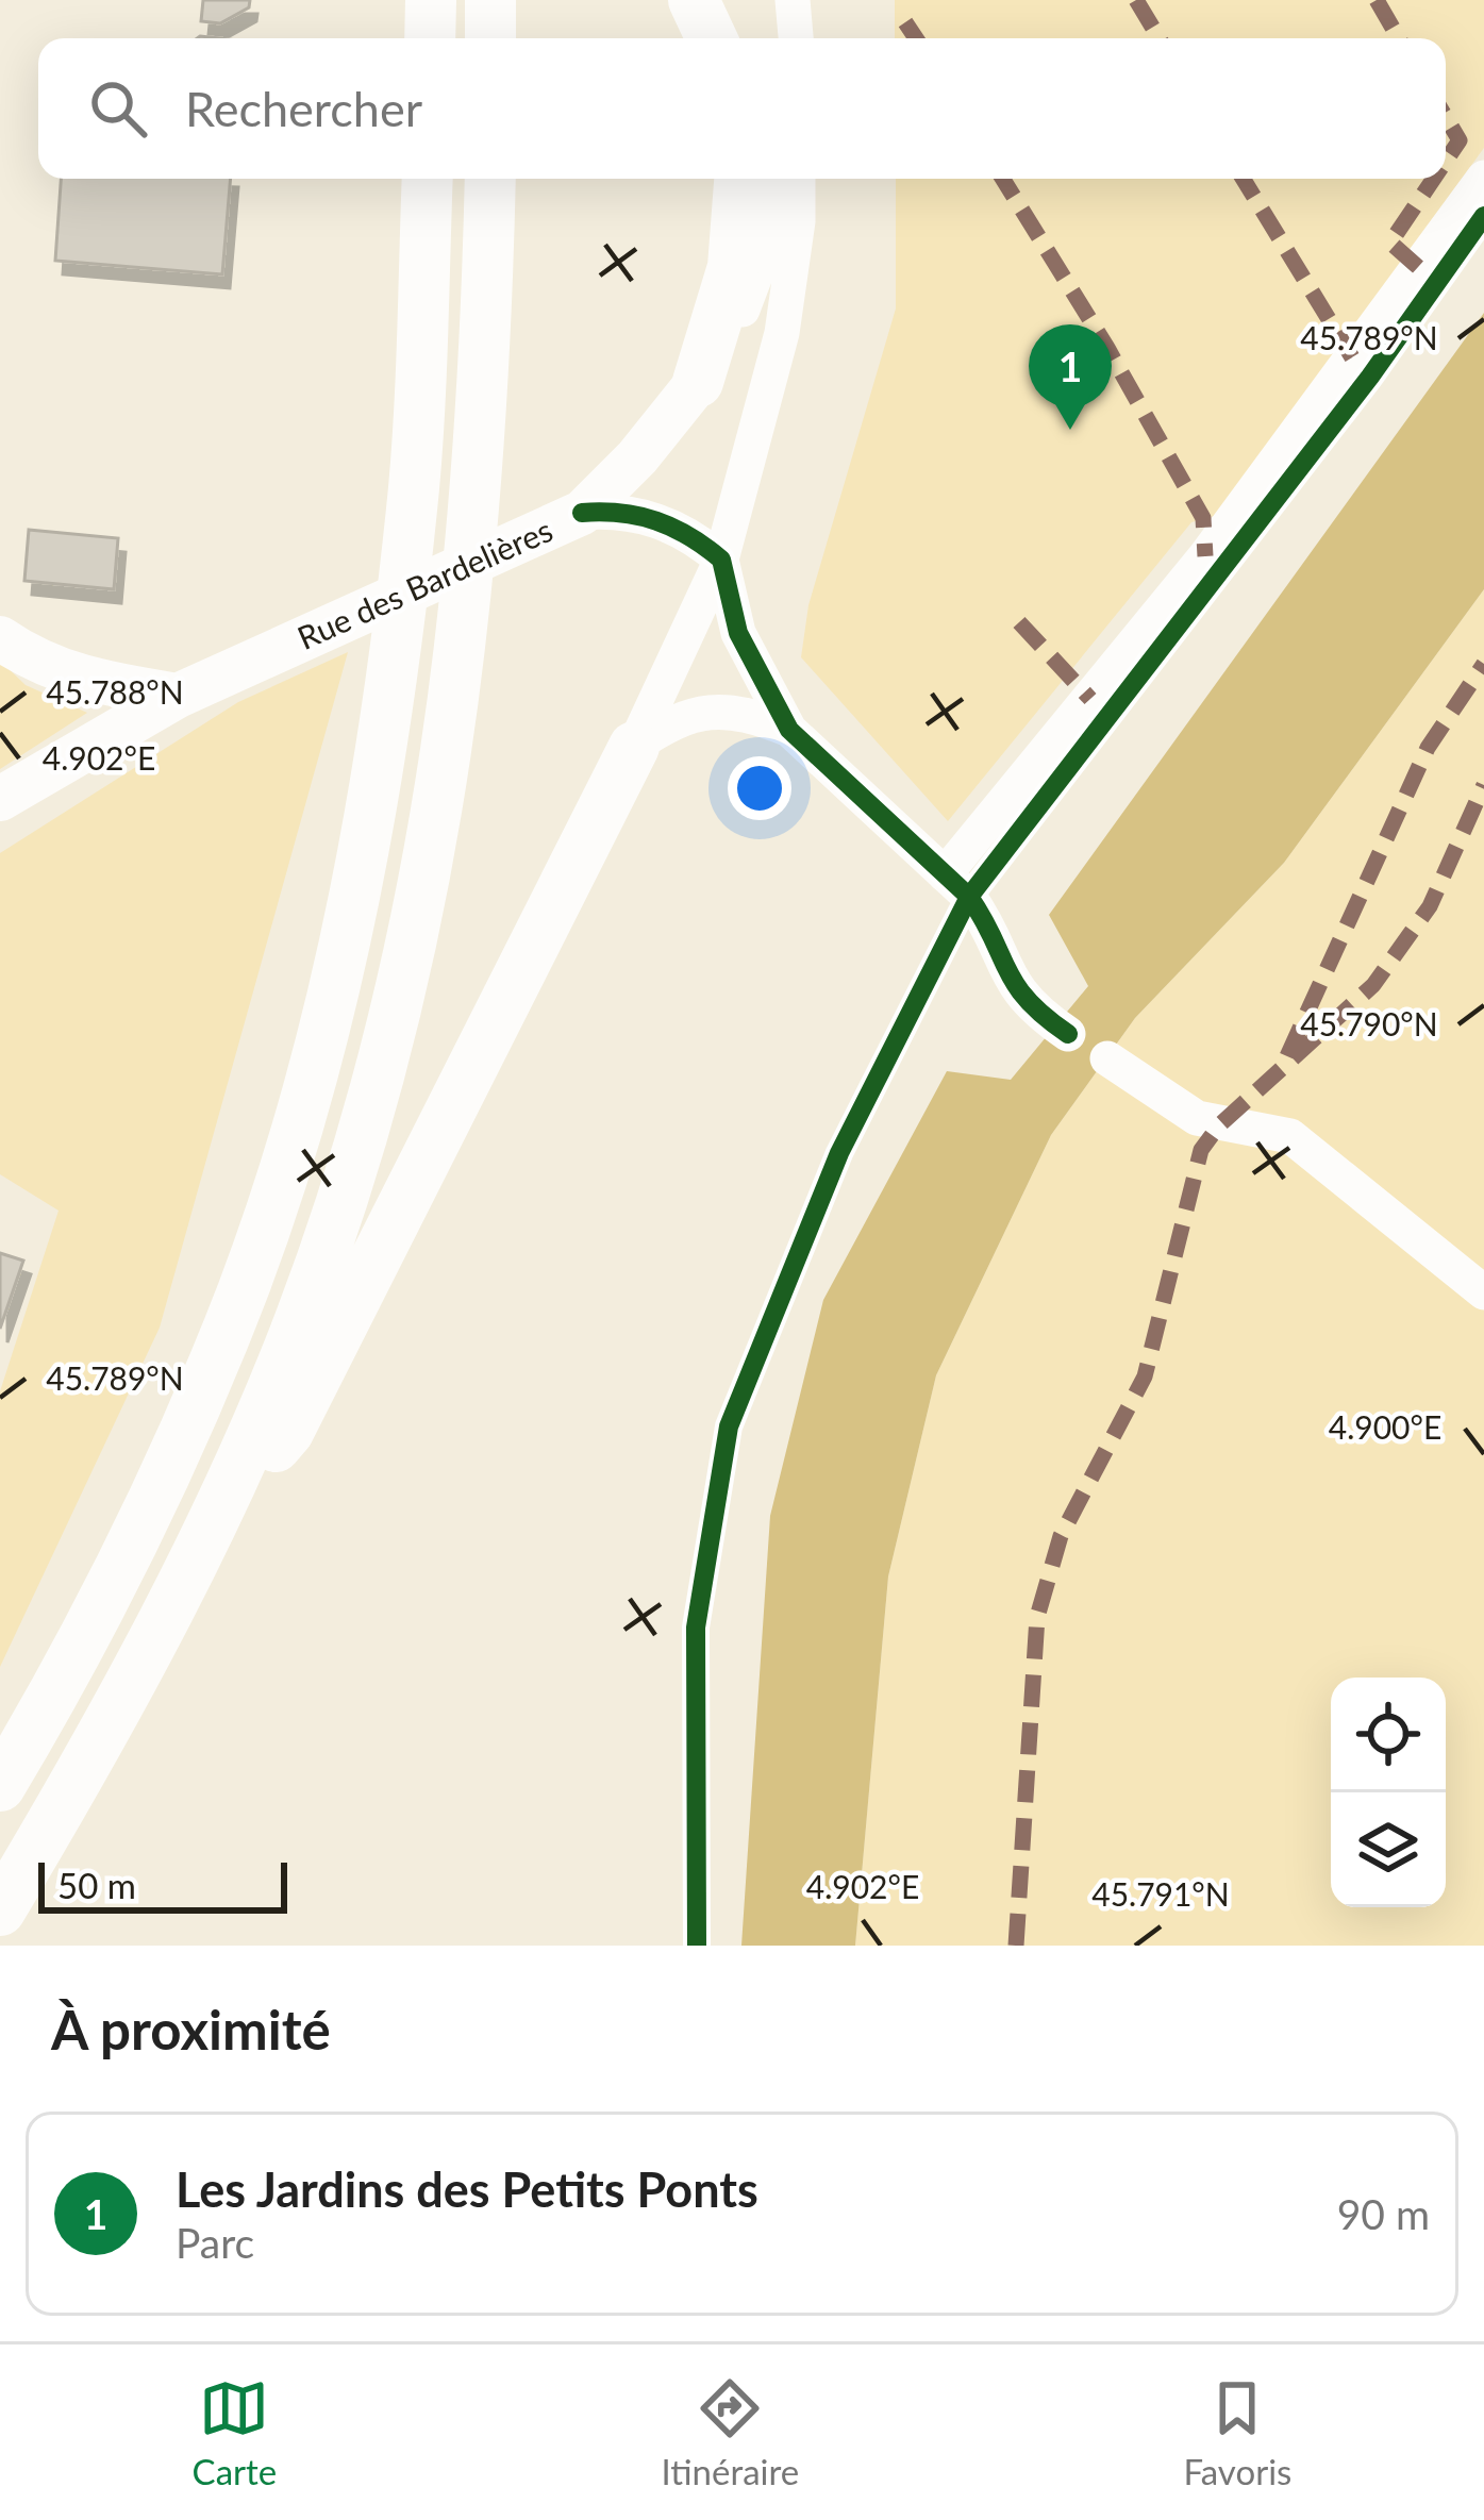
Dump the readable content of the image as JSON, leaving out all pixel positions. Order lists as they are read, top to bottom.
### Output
{
  "streets": {
    "main road": ["Rue des Bardelières"]
  },
  "scale_bar": "50 m",
  "page": {
    "search": "Rechercher",
    "pins": "1",
    "scale": "50 m",
    "heading": "À proximité",
    "list": [
      {
        "mark": "1",
        "name": "Les Jardins des Petits Ponts",
        "note": "Parc",
        "value": "90 m"
      }
    ],
    "nav": ["Carte", "Itinéraire", "Favoris"]
  },
  "coordinates": [
    "45.789°N",
    "45.788°N",
    "4.902°E",
    "45.790°N",
    "4.900°E",
    "45.791°N"
  ]
}
